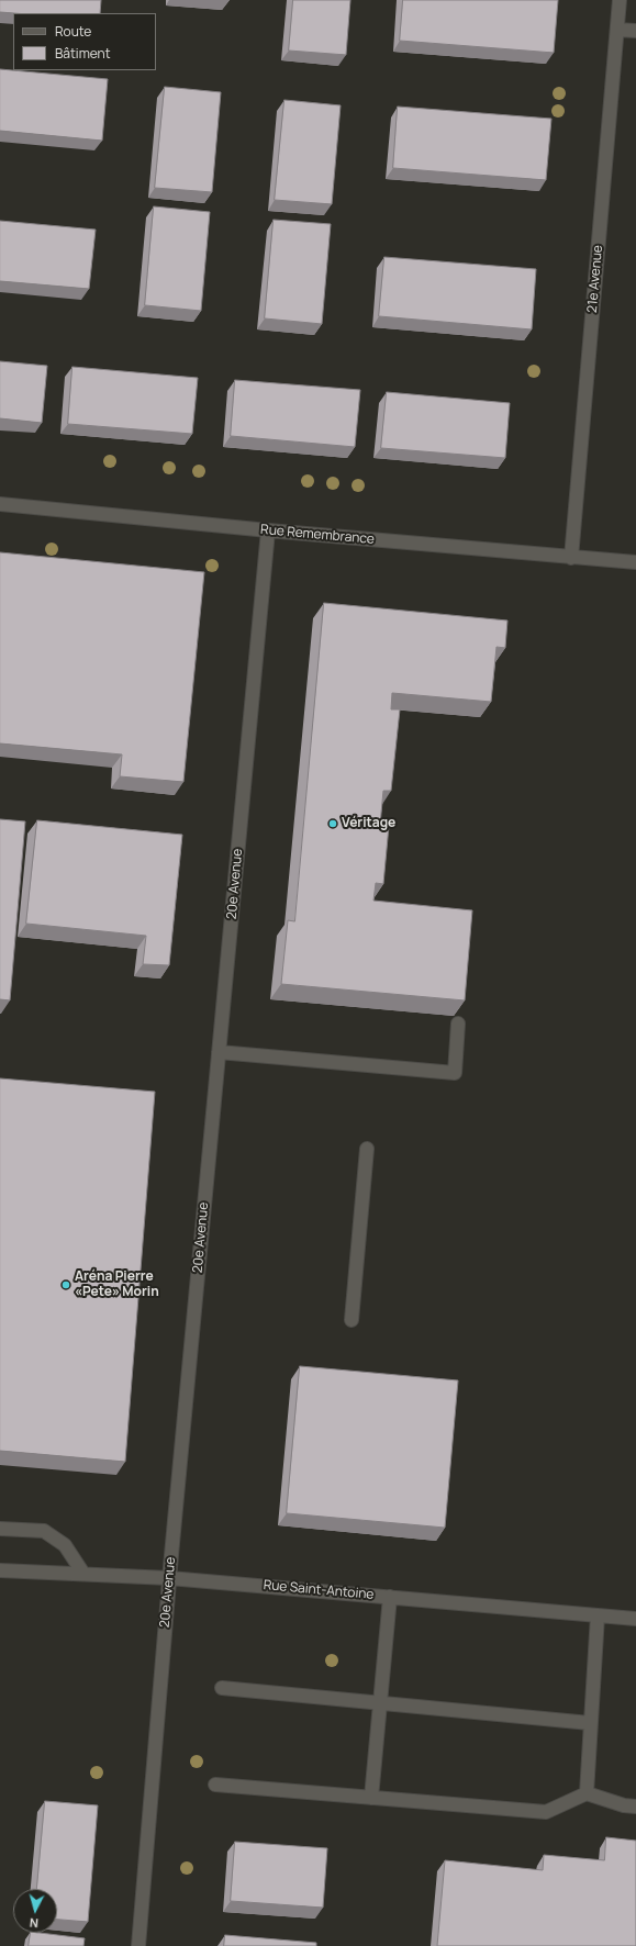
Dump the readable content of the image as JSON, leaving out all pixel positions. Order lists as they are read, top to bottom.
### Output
{
  "streets": {
    "street": [
      "21e Avenue",
      "Rue Remembrance",
      "20e Avenue",
      "Rue Saint-Antoine"
    ]
  },
  "crossings": [
    ["21e Avenue", "Rue Remembrance"],
    ["Rue Remembrance", "20e Avenue"],
    ["20e Avenue", "Rue Saint-Antoine"]
  ],
  "places": ["Véritage", "Aréna Pierre «Pete» Morin"],
  "legend": ["Route", "Bâtiment"],
  "north": "bottom"
}
